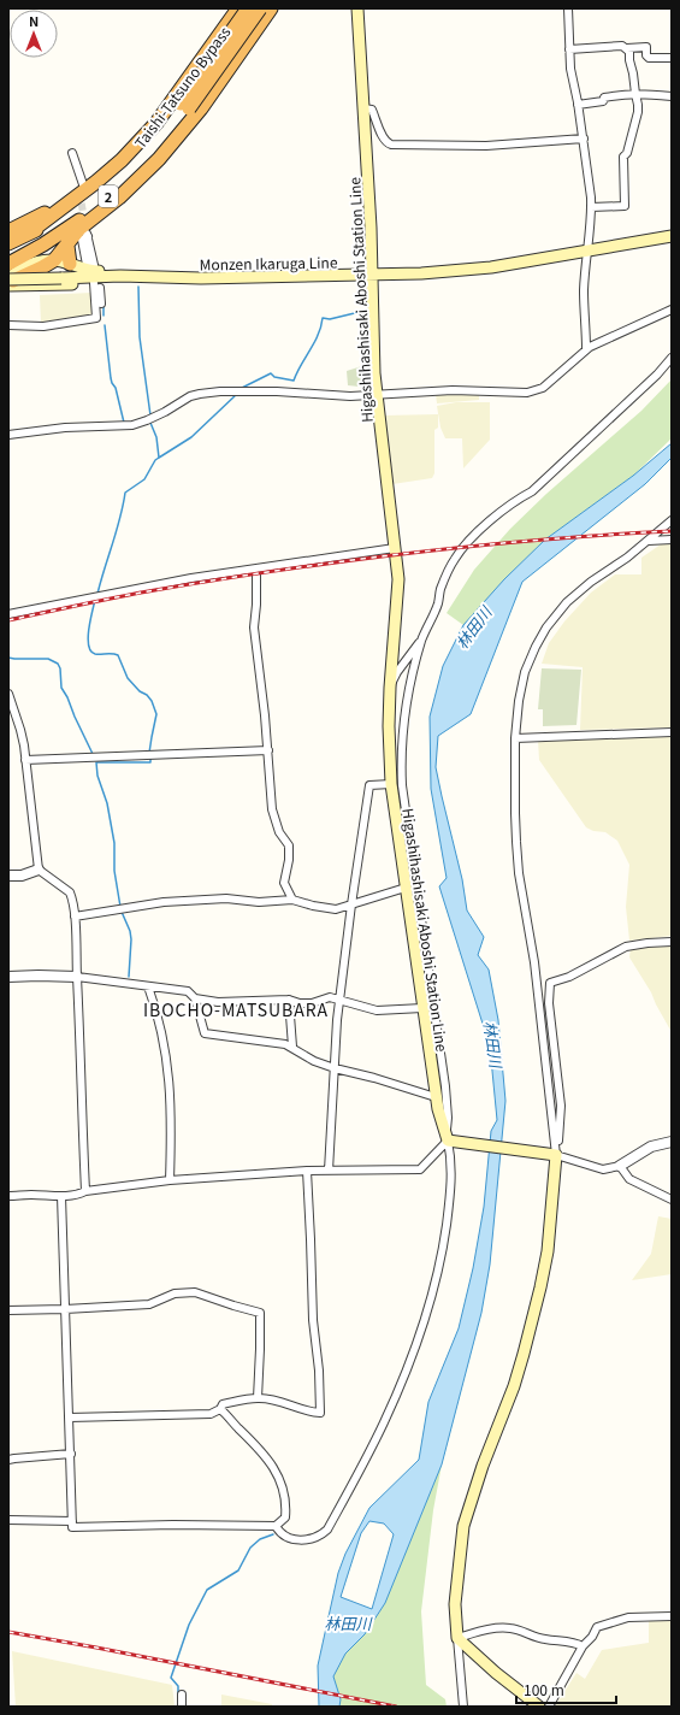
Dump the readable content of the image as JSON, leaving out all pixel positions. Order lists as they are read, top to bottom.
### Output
{
  "streets": {
    "highway": ["Taishi-Tatsuno Bypass", "2"],
    "main road": ["Monzen Ikaruga Line", "Higashihashisaki Aboshi Station Line"]
  },
  "crossings": [
    ["Monzen Ikaruga Line", "Higashihashisaki Aboshi Station Line"]
  ],
  "districts": ["IBOCHO-MATSUBARA"],
  "water": ["林田川"],
  "scale_bar": "100 m",
  "north": "top"
}
